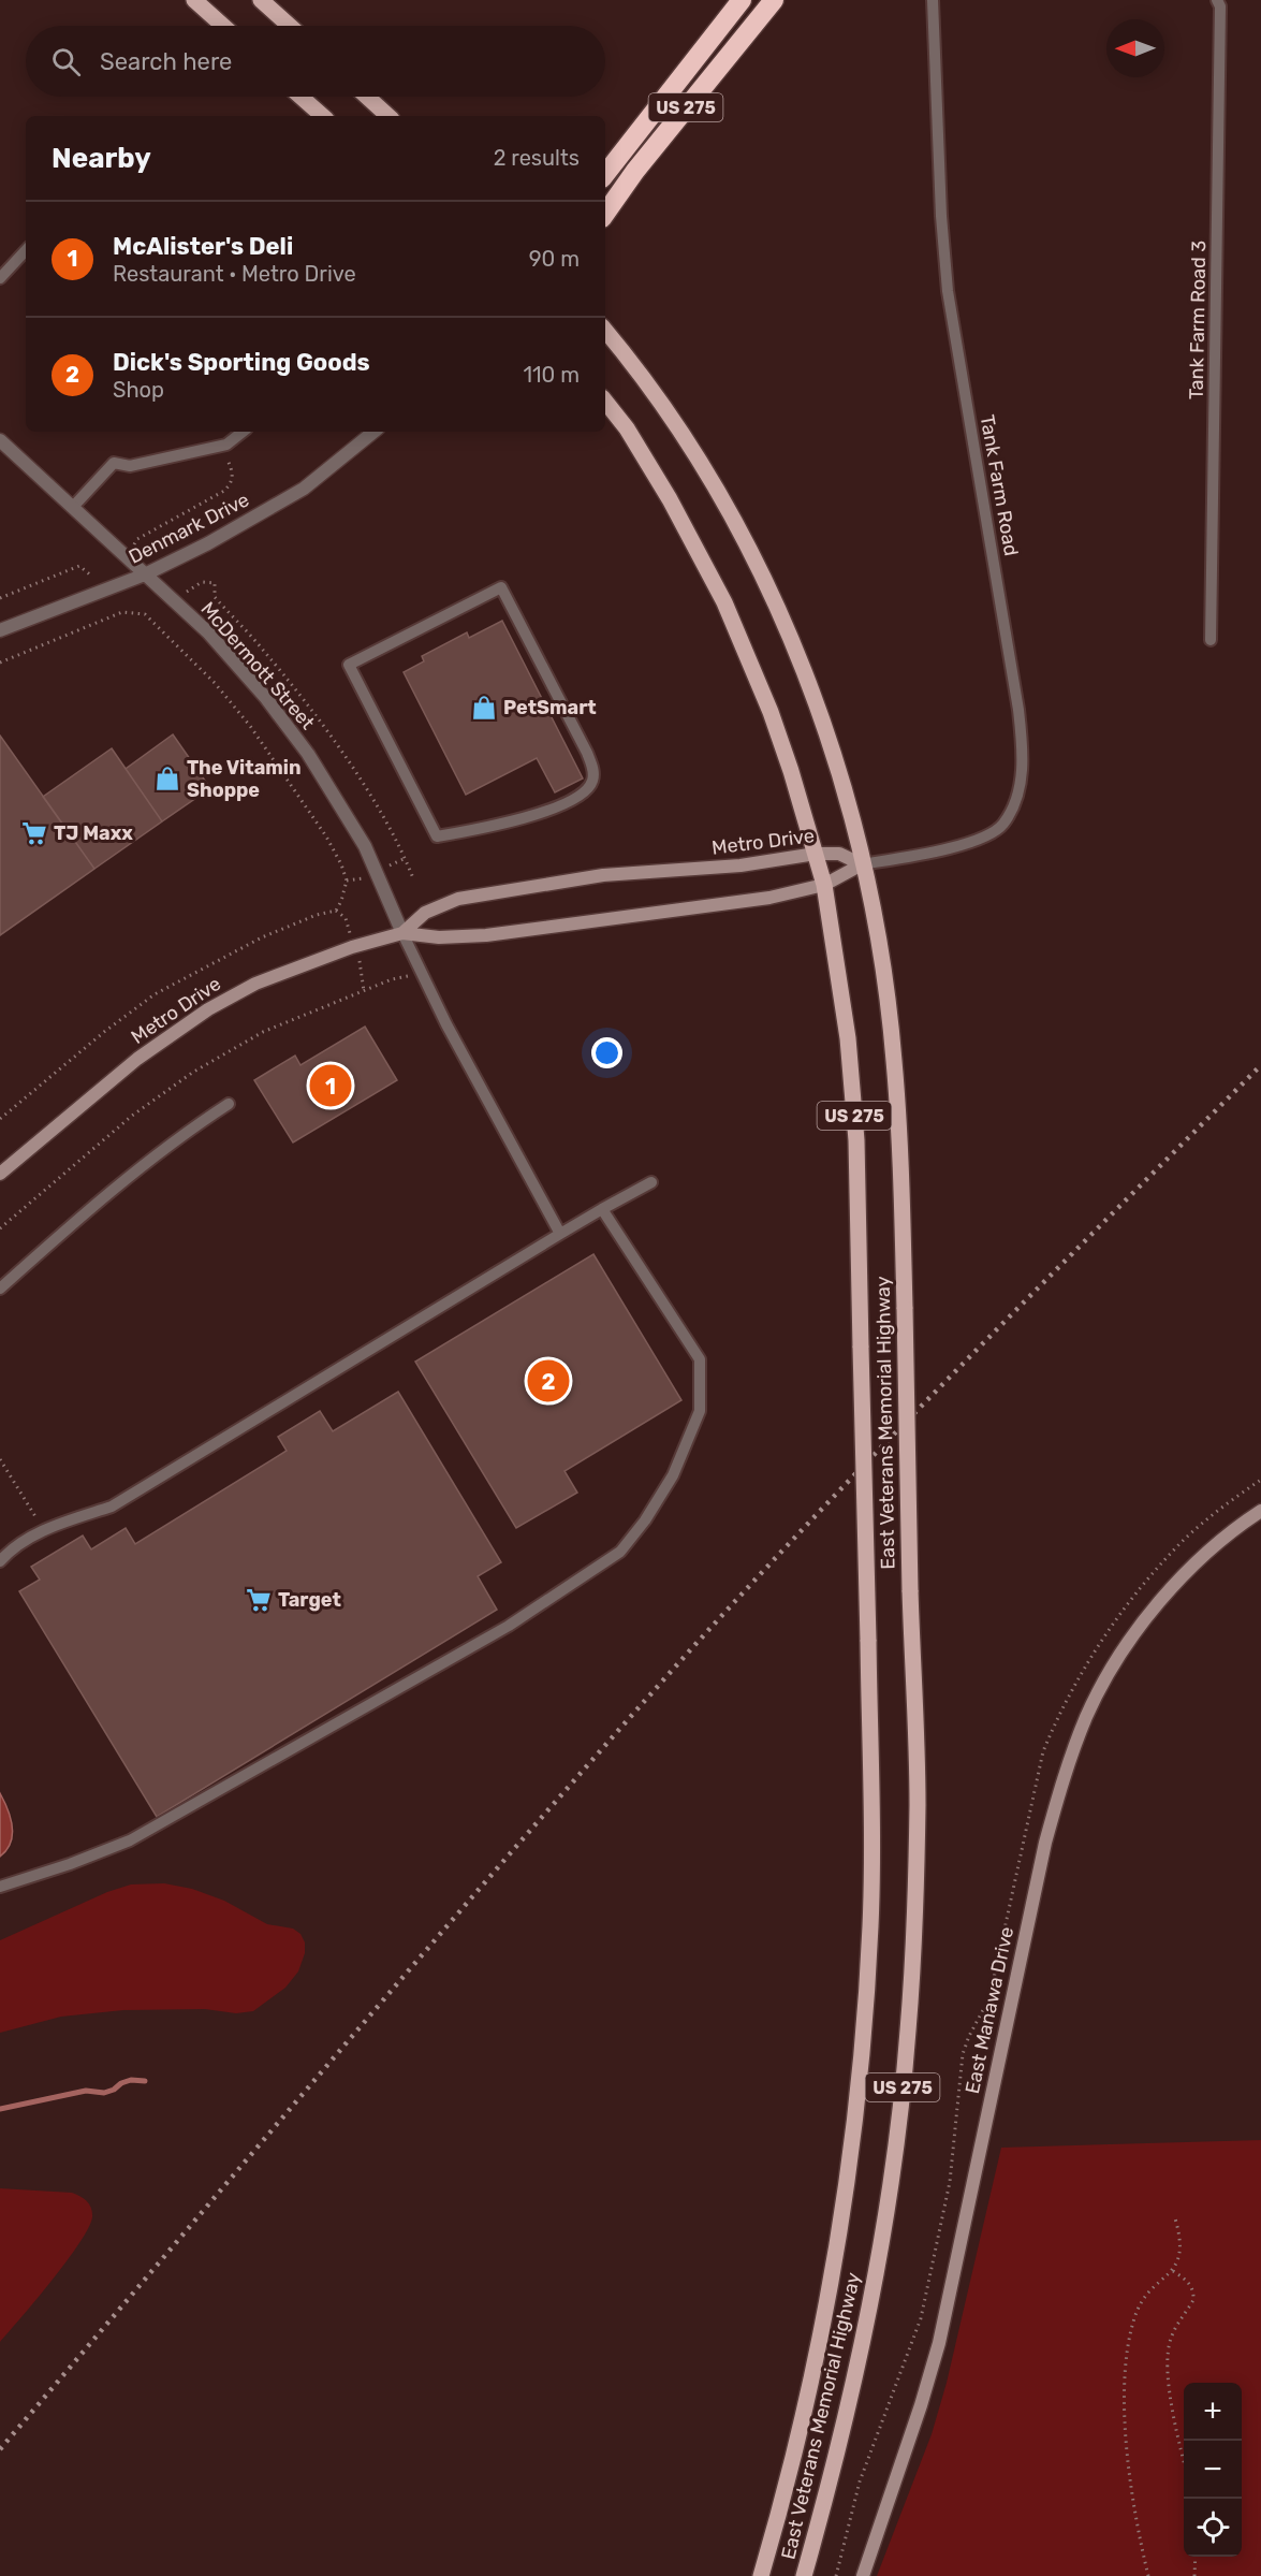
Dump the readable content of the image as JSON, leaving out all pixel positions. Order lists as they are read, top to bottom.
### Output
{
  "streets": {
    "highway": ["US 275"],
    "main road": ["East Veterans Memorial Highway"],
    "street": [
      "Denmark Drive",
      "McDermott Street",
      "Metro Drive",
      "East Manawa Drive"
    ],
    "lane": ["Tank Farm Road 3", "Tank Farm Road"]
  },
  "crossings": [
    ["Tank Farm Road", "Metro Drive"],
    ["Tank Farm Road", "East Veterans Memorial Highway"],
    ["Denmark Drive", "McDermott Street"],
    ["McDermott Street", "Metro Drive"],
    ["Metro Drive", "East Veterans Memorial Highway"]
  ],
  "places": {
    "shop": ["PetSmart", "The Vitamin Shoppe"],
    "supermarket": ["TJ Maxx", "Target"]
  },
  "north": "left",
  "page": {
    "search": "Search here",
    "heading": ["Nearby", "2 results"],
    "list": [
      {
        "mark": "1",
        "name": "McAlister's Deli",
        "note": "Restaurant · Metro Drive",
        "value": "90 m"
      },
      {
        "mark": "2",
        "name": "Dick's Sporting Goods",
        "note": "Shop",
        "value": "110 m"
      }
    ],
    "pins": ["1", "2"],
    "map_buttons": ["+", "−"]
  }
}
